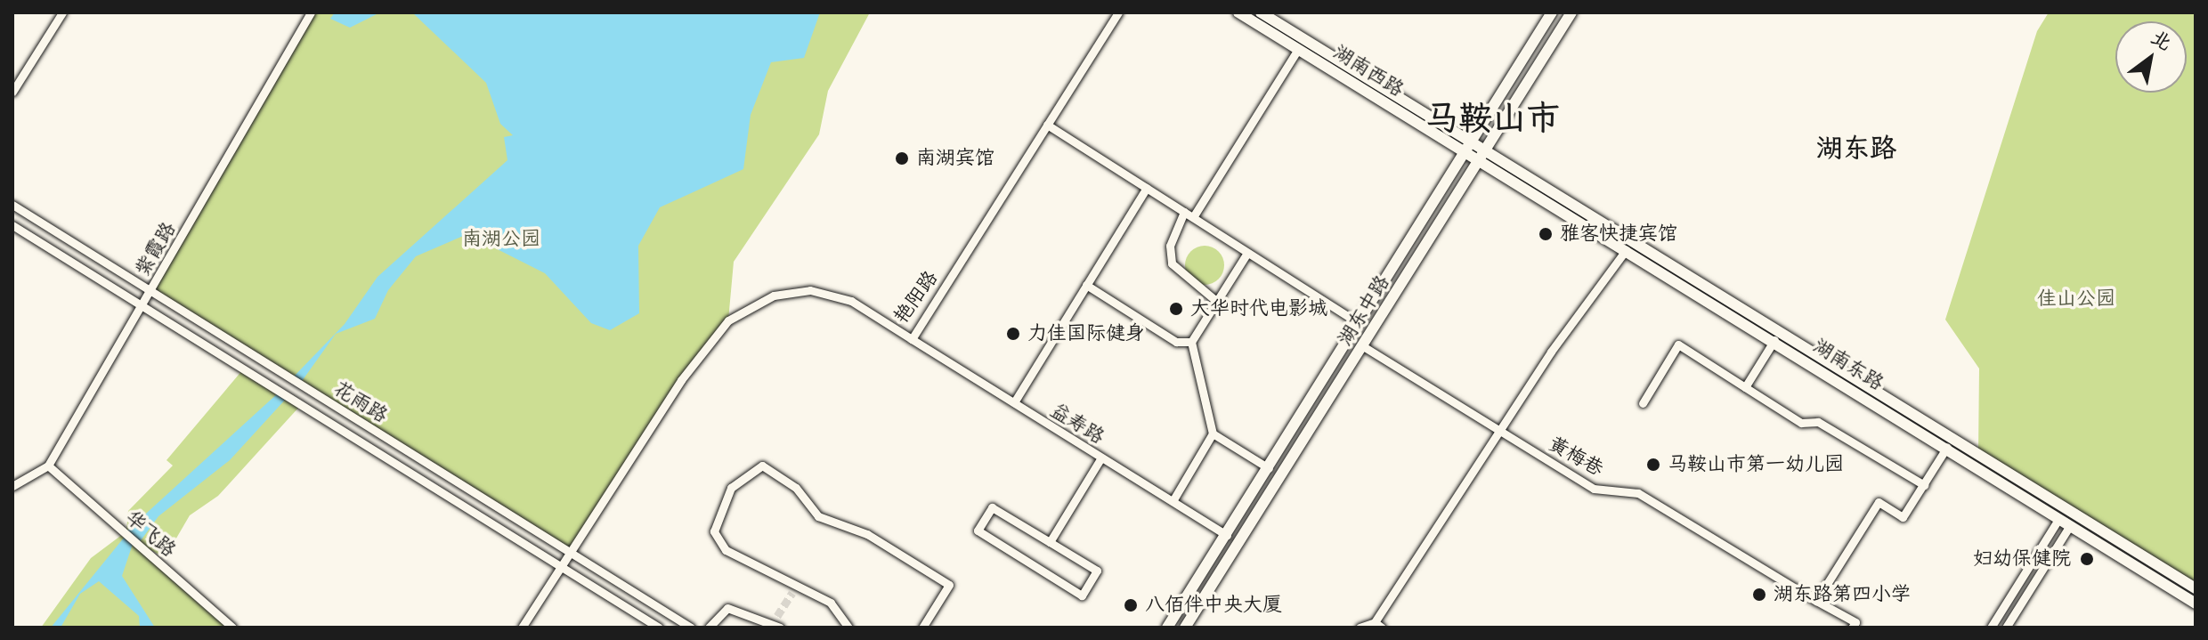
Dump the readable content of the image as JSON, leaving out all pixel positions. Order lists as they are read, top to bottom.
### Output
{
  "streets": {
    "main road": ["湖南西路", "湖东中路", "湖南东路"],
    "street": [
      "紫霞路",
      "艳阳路",
      "花雨路",
      "益寿路",
      "黄梅巷",
      "华飞路"
    ]
  },
  "crossings": [
    ["湖南西路", "湖东中路"],
    ["紫霞路", "花雨路"],
    ["紫霞路", "华飞路"],
    ["艳阳路", "花雨路"],
    ["艳阳路", "益寿路"],
    ["湖东中路", "湖南东路"],
    ["湖东中路", "益寿路"],
    ["湖东中路", "黄梅巷"]
  ],
  "districts": ["马鞍山市", "湖东路"],
  "parks": ["南湖公园", "佳山公园"],
  "places": [
    "南湖宾馆",
    "雅客快捷宾馆",
    "大华时代电影城",
    "力佳国际健身",
    "马鞍山市第一幼儿园",
    "妇幼保健院",
    "湖东路第四小学",
    "八佰伴中央大厦"
  ],
  "north": "top right"
}
